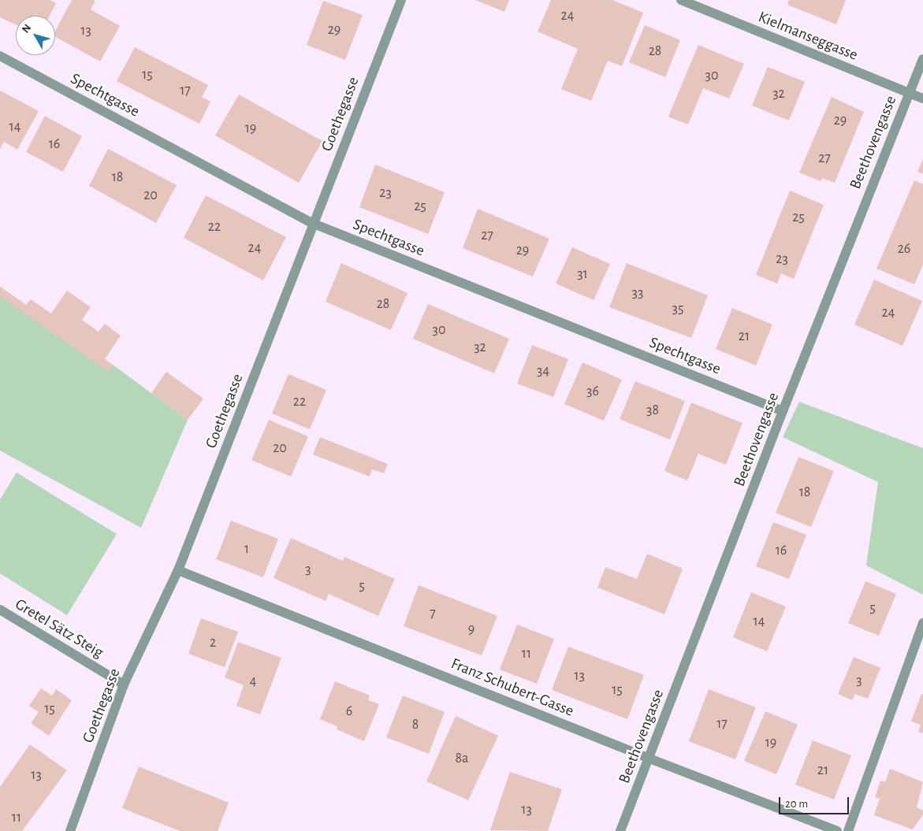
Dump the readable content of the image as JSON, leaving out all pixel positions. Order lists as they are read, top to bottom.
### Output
{
  "streets": {
    "street": [
      "Kielmanseggasse",
      "Spechtgasse",
      "Goethegasse",
      "Beethovengasse",
      "Gretel Sätz Steig",
      "Franz Schubert-Gasse"
    ]
  },
  "crossings": [
    ["Kielmanseggasse", "Beethovengasse"],
    ["Spechtgasse", "Goethegasse"],
    ["Spechtgasse", "Beethovengasse"],
    ["Goethegasse", "Gretel Sätz Steig"],
    ["Goethegasse", "Franz Schubert-Gasse"],
    ["Beethovengasse", "Franz Schubert-Gasse"]
  ],
  "house_numbers": [
    "24",
    "29",
    "13",
    "28",
    "15",
    "30",
    "17",
    "32",
    "29",
    "14",
    "19",
    "16",
    "27",
    "18",
    "23",
    "20",
    "25",
    "25",
    "22",
    "27",
    "24",
    "26",
    "29",
    "23",
    "31",
    "33",
    "28",
    "35",
    "24",
    "30",
    "21",
    "32",
    "34",
    "36",
    "22",
    "38",
    "20",
    "18",
    "1",
    "16",
    "3",
    "5",
    "5",
    "7",
    "14",
    "9",
    "2",
    "11",
    "13",
    "3",
    "4",
    "15",
    "15",
    "6",
    "17",
    "8",
    "19",
    "8a",
    "21",
    "13",
    "13",
    "11"
  ],
  "scale_bar": "20 m",
  "north": "top left"
}
